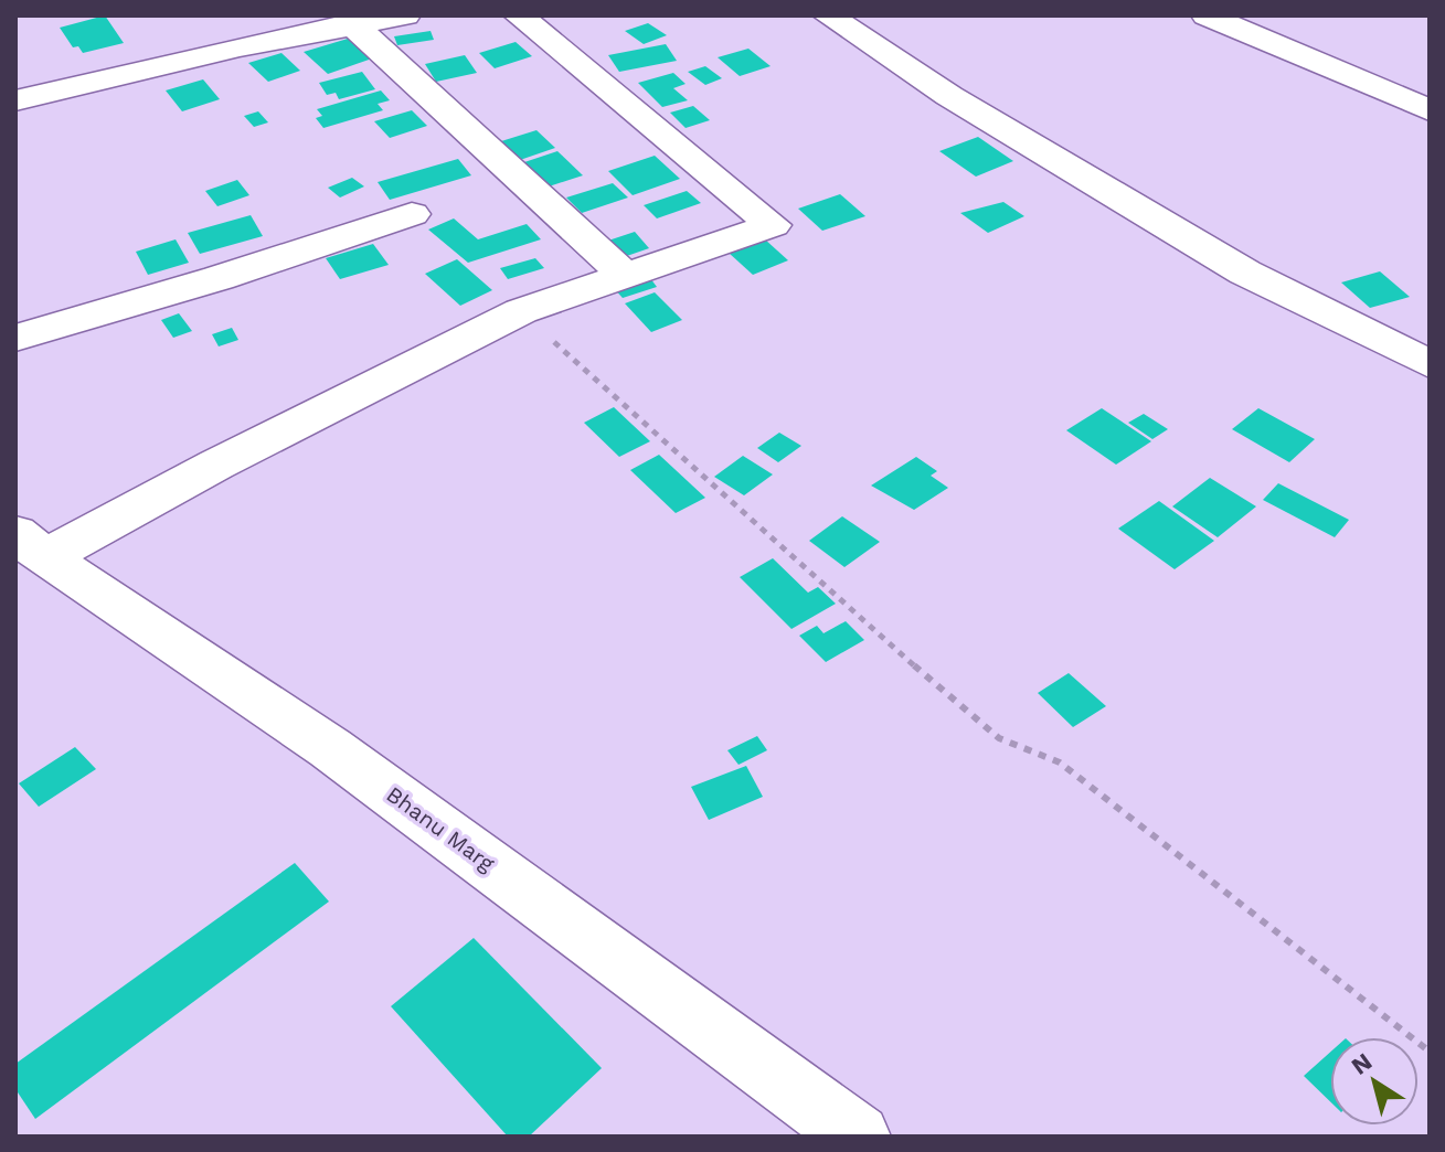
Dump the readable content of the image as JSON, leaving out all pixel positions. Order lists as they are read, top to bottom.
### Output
{
  "streets": {
    "street": ["Bhanu Marg"]
  },
  "north": "top left"
}
